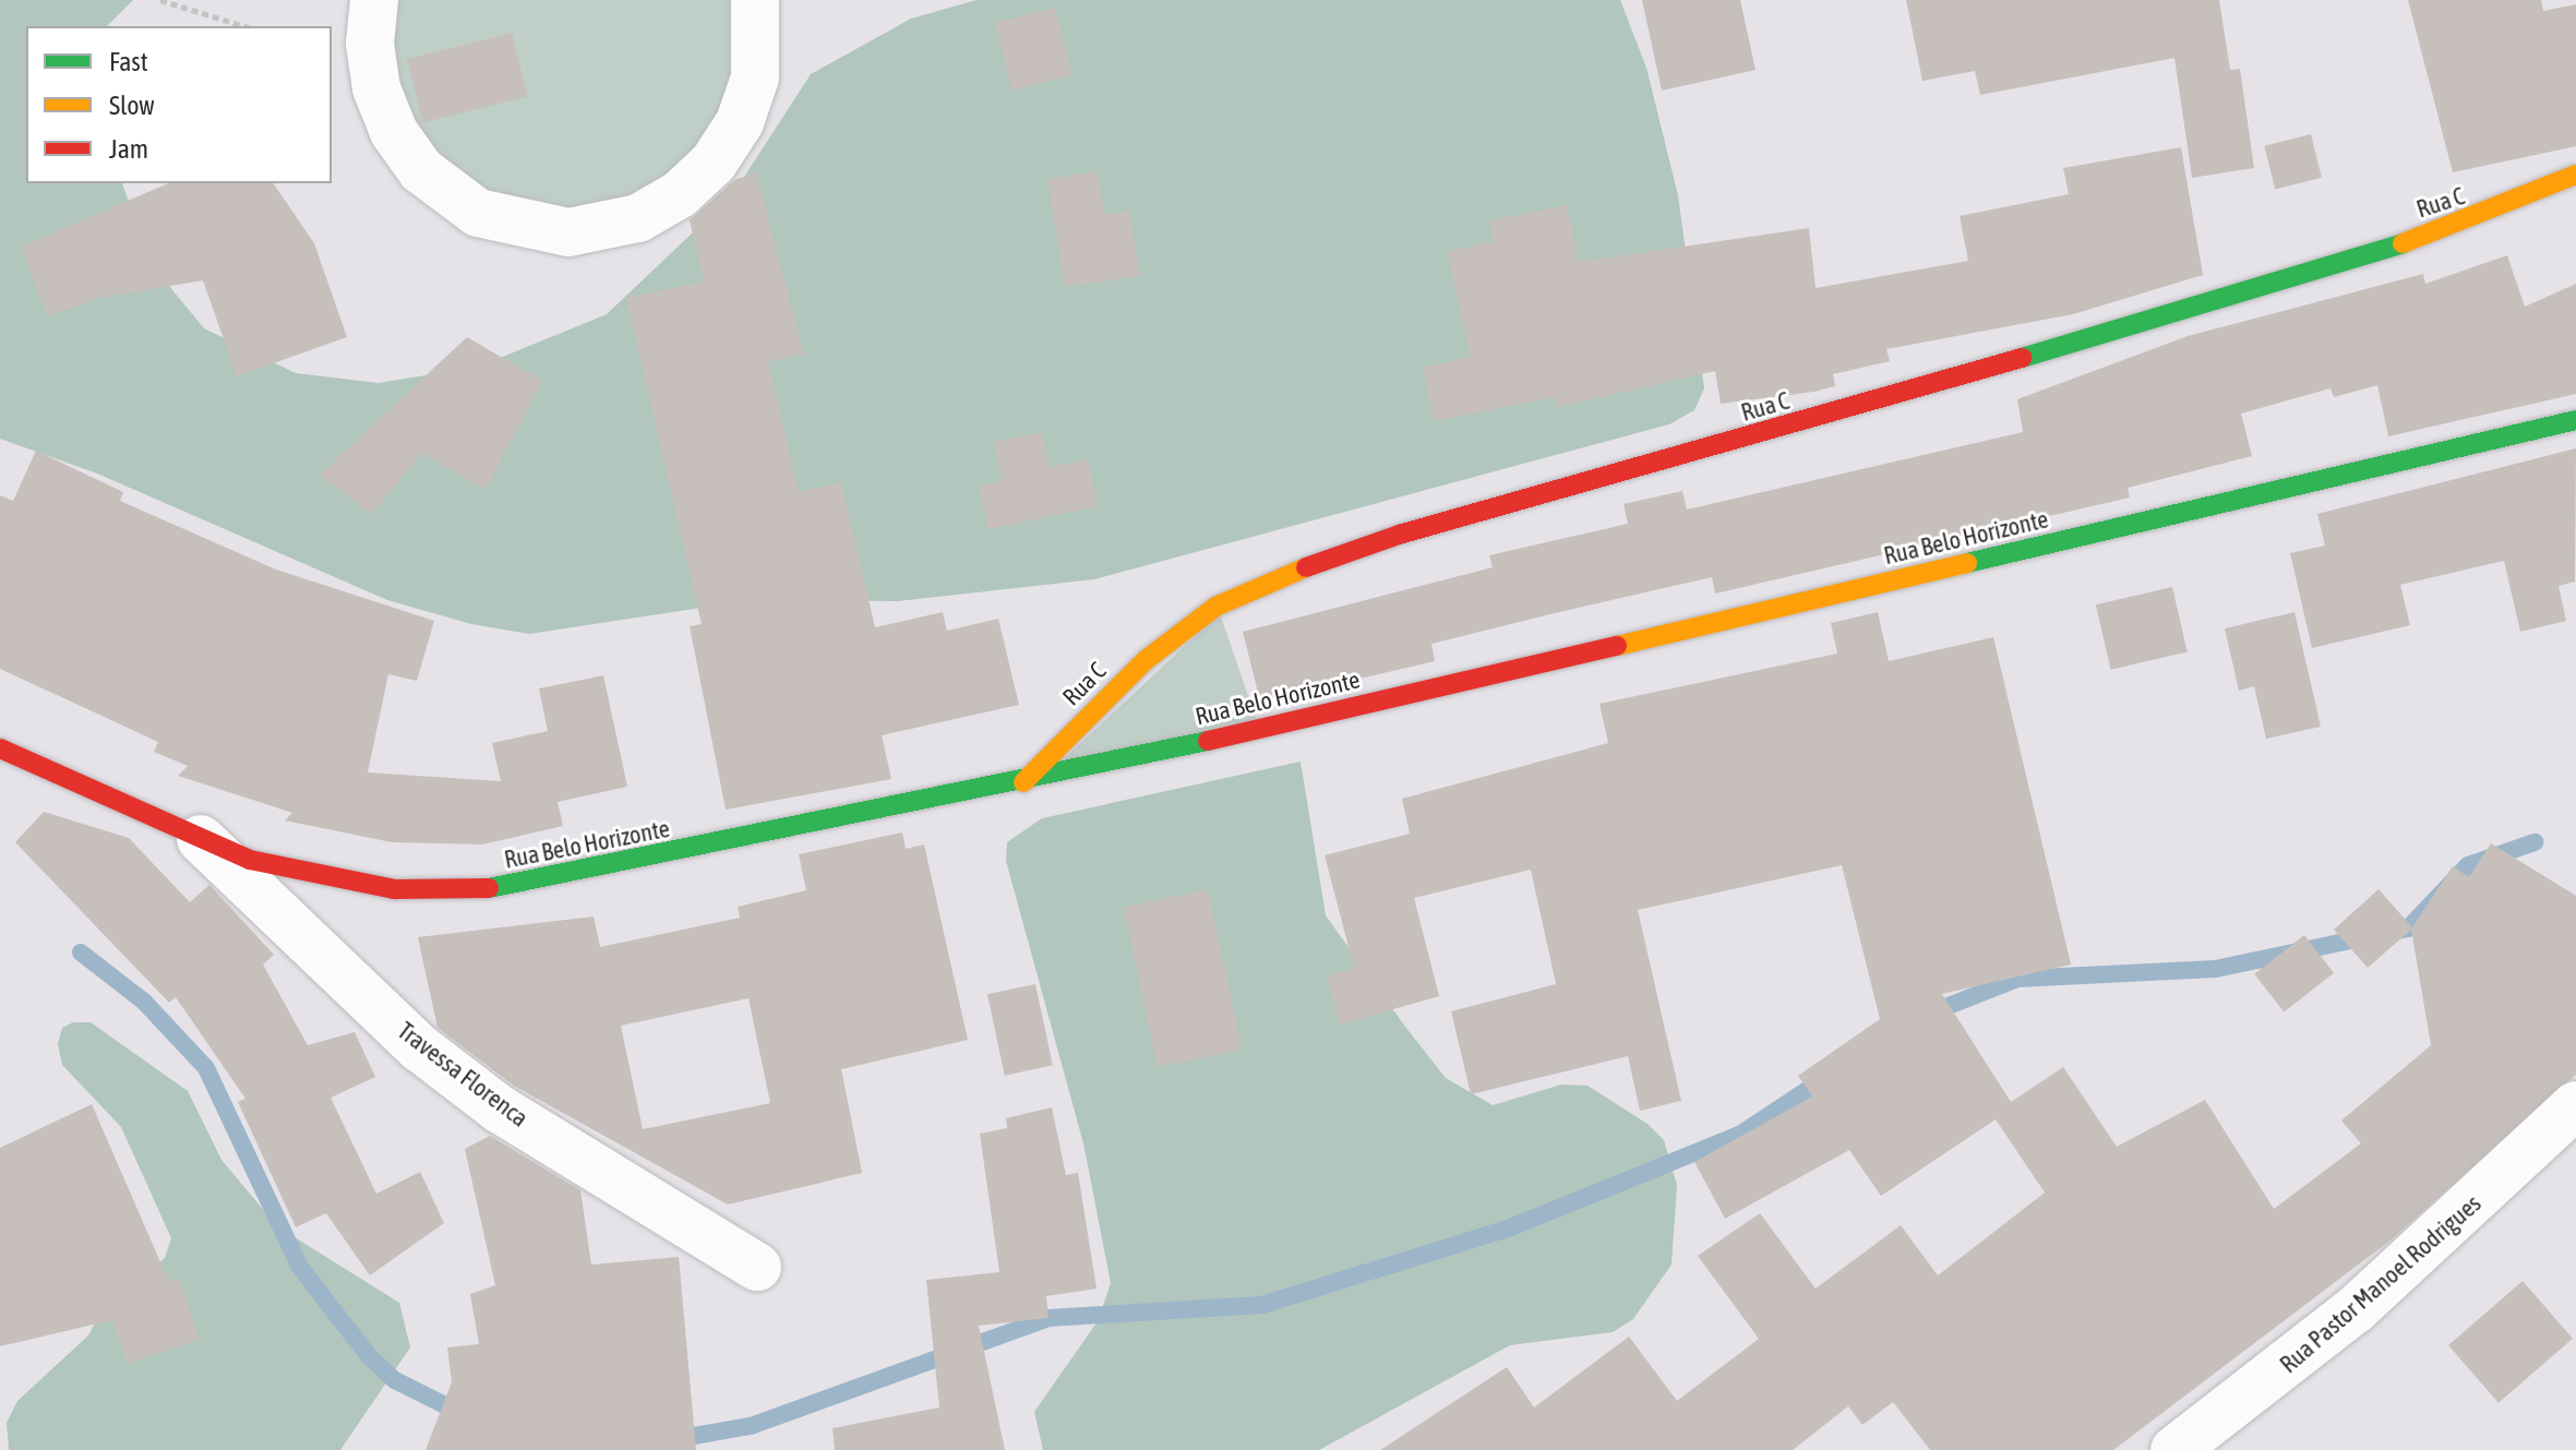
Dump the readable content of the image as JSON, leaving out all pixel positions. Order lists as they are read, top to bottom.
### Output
{
  "streets": {
    "street": [
      "Rua C",
      "Rua Belo Horizonte",
      "Travessa Florenca",
      "Rua Pastor Manoel Rodrigues"
    ]
  },
  "crossings": [
    ["Rua C", "Rua Belo Horizonte"],
    ["Rua Belo Horizonte", "Travessa Florenca"]
  ],
  "legend": ["Fast", "Slow", "Jam"]
}
